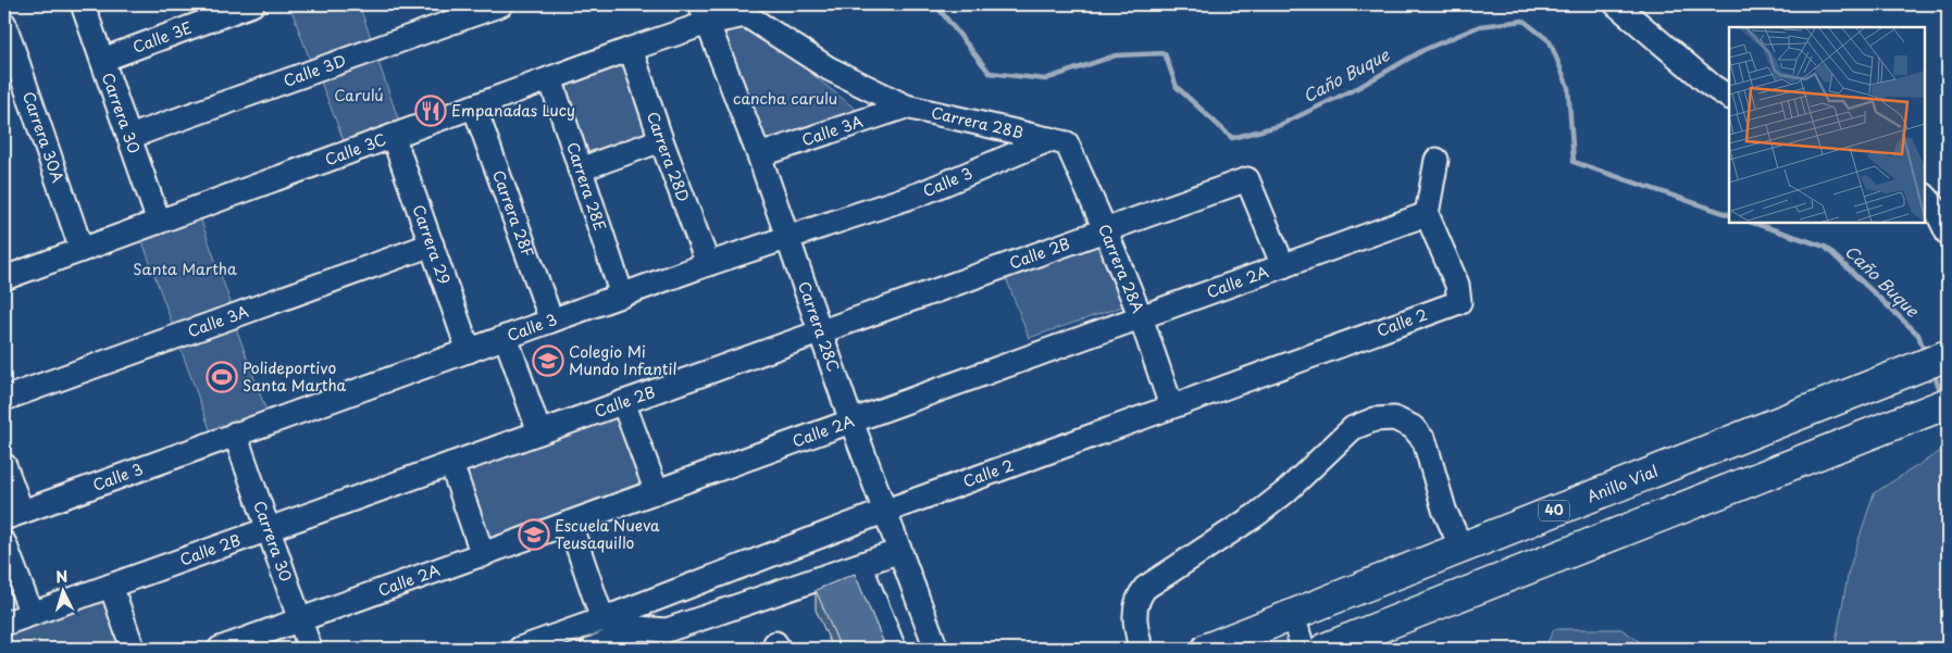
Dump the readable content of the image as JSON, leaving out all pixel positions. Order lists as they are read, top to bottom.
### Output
{
  "streets": {
    "highway": ["Anillo Vial", "40"],
    "street": [
      "Calle 3E",
      "Calle 3D",
      "Carrera 30",
      "Carrera 28B",
      "Calle 3A",
      "Carrera 30A",
      "Calle 3C",
      "Carrera 28D",
      "Calle 3",
      "Carrera 28E",
      "Carrera 28F",
      "Carrera 29",
      "Calle 2B",
      "Carrera 28A",
      "Calle 2A",
      "Calle 2",
      "Carrera 28C"
    ]
  },
  "crossings": [
    ["Calle 3E", "Carrera 30"],
    ["Calle 3D", "Carrera 30"],
    ["Carrera 30", "Calle 3C"],
    ["Carrera 30", "Calle 3"],
    ["Carrera 30", "Calle 2B"],
    ["Carrera 30", "Calle 2A"],
    ["Carrera 28B", "Calle 3A"],
    ["Carrera 28B", "Calle 3C"],
    ["Carrera 28B", "Calle 3"],
    ["Carrera 28B", "Carrera 28A"],
    ["Carrera 28B", "Carrera 28C"],
    ["Calle 3A", "Carrera 29"],
    ["Calle 3A", "Carrera 28C"],
    ["Carrera 30A", "Calle 3C"],
    ["Calle 3C", "Carrera 28D"],
    ["Calle 3C", "Carrera 28E"],
    ["Calle 3C", "Carrera 28F"],
    ["Calle 3C", "Carrera 29"],
    ["Calle 3C", "Carrera 28C"],
    ["Carrera 28D", "Calle 3"],
    ["Calle 3", "Carrera 28E"],
    ["Calle 3", "Carrera 28F"],
    ["Calle 3", "Carrera 29"],
    ["Calle 3", "Carrera 28A"],
    ["Calle 3", "Carrera 28C"],
    ["Calle 2B", "Carrera 28A"],
    ["Calle 2B", "Calle 2A"],
    ["Calle 2B", "Carrera 28C"],
    ["Carrera 28A", "Calle 2A"],
    ["Carrera 28A", "Calle 2"],
    ["Calle 2A", "Calle 2"],
    ["Calle 2A", "Carrera 28C"],
    ["Calle 2", "Carrera 28C"]
  ],
  "water": ["Caño Buque"],
  "parks": ["Carulú", "cancha carulu", "Santa Martha"],
  "places": {
    "restaurant": ["Empanadas Lucy"],
    "school or university": ["Colegio Mi Mundo Infantil", "Escuela Nueva Teusaquillo"],
    "sports": ["Polideportivo Santa Martha"]
  },
  "north": "top"
}
